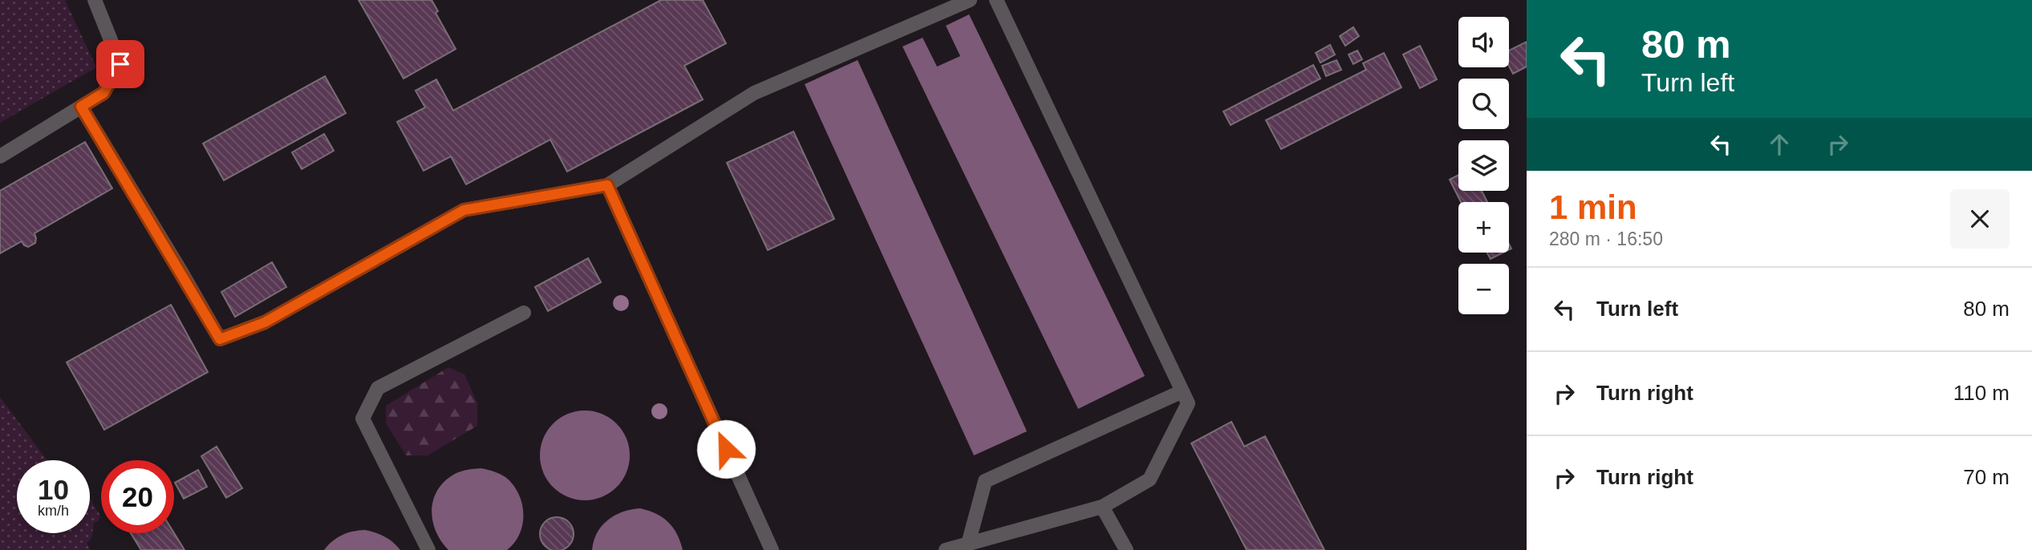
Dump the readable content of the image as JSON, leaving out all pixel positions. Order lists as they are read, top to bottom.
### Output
{
  "page": {
    "turn": ["80 m", "Turn left"],
    "map_buttons": ["+", "−"],
    "heading": ["1 min", "280 m · 16:50"],
    "list": [
      {
        "name": "Turn left",
        "value": "80 m"
      },
      {
        "name": "Turn right",
        "value": "110 m"
      },
      {
        "name": "Turn right",
        "value": "70 m"
      }
    ],
    "speed": "10 km/h",
    "limit": "20"
  }
}
